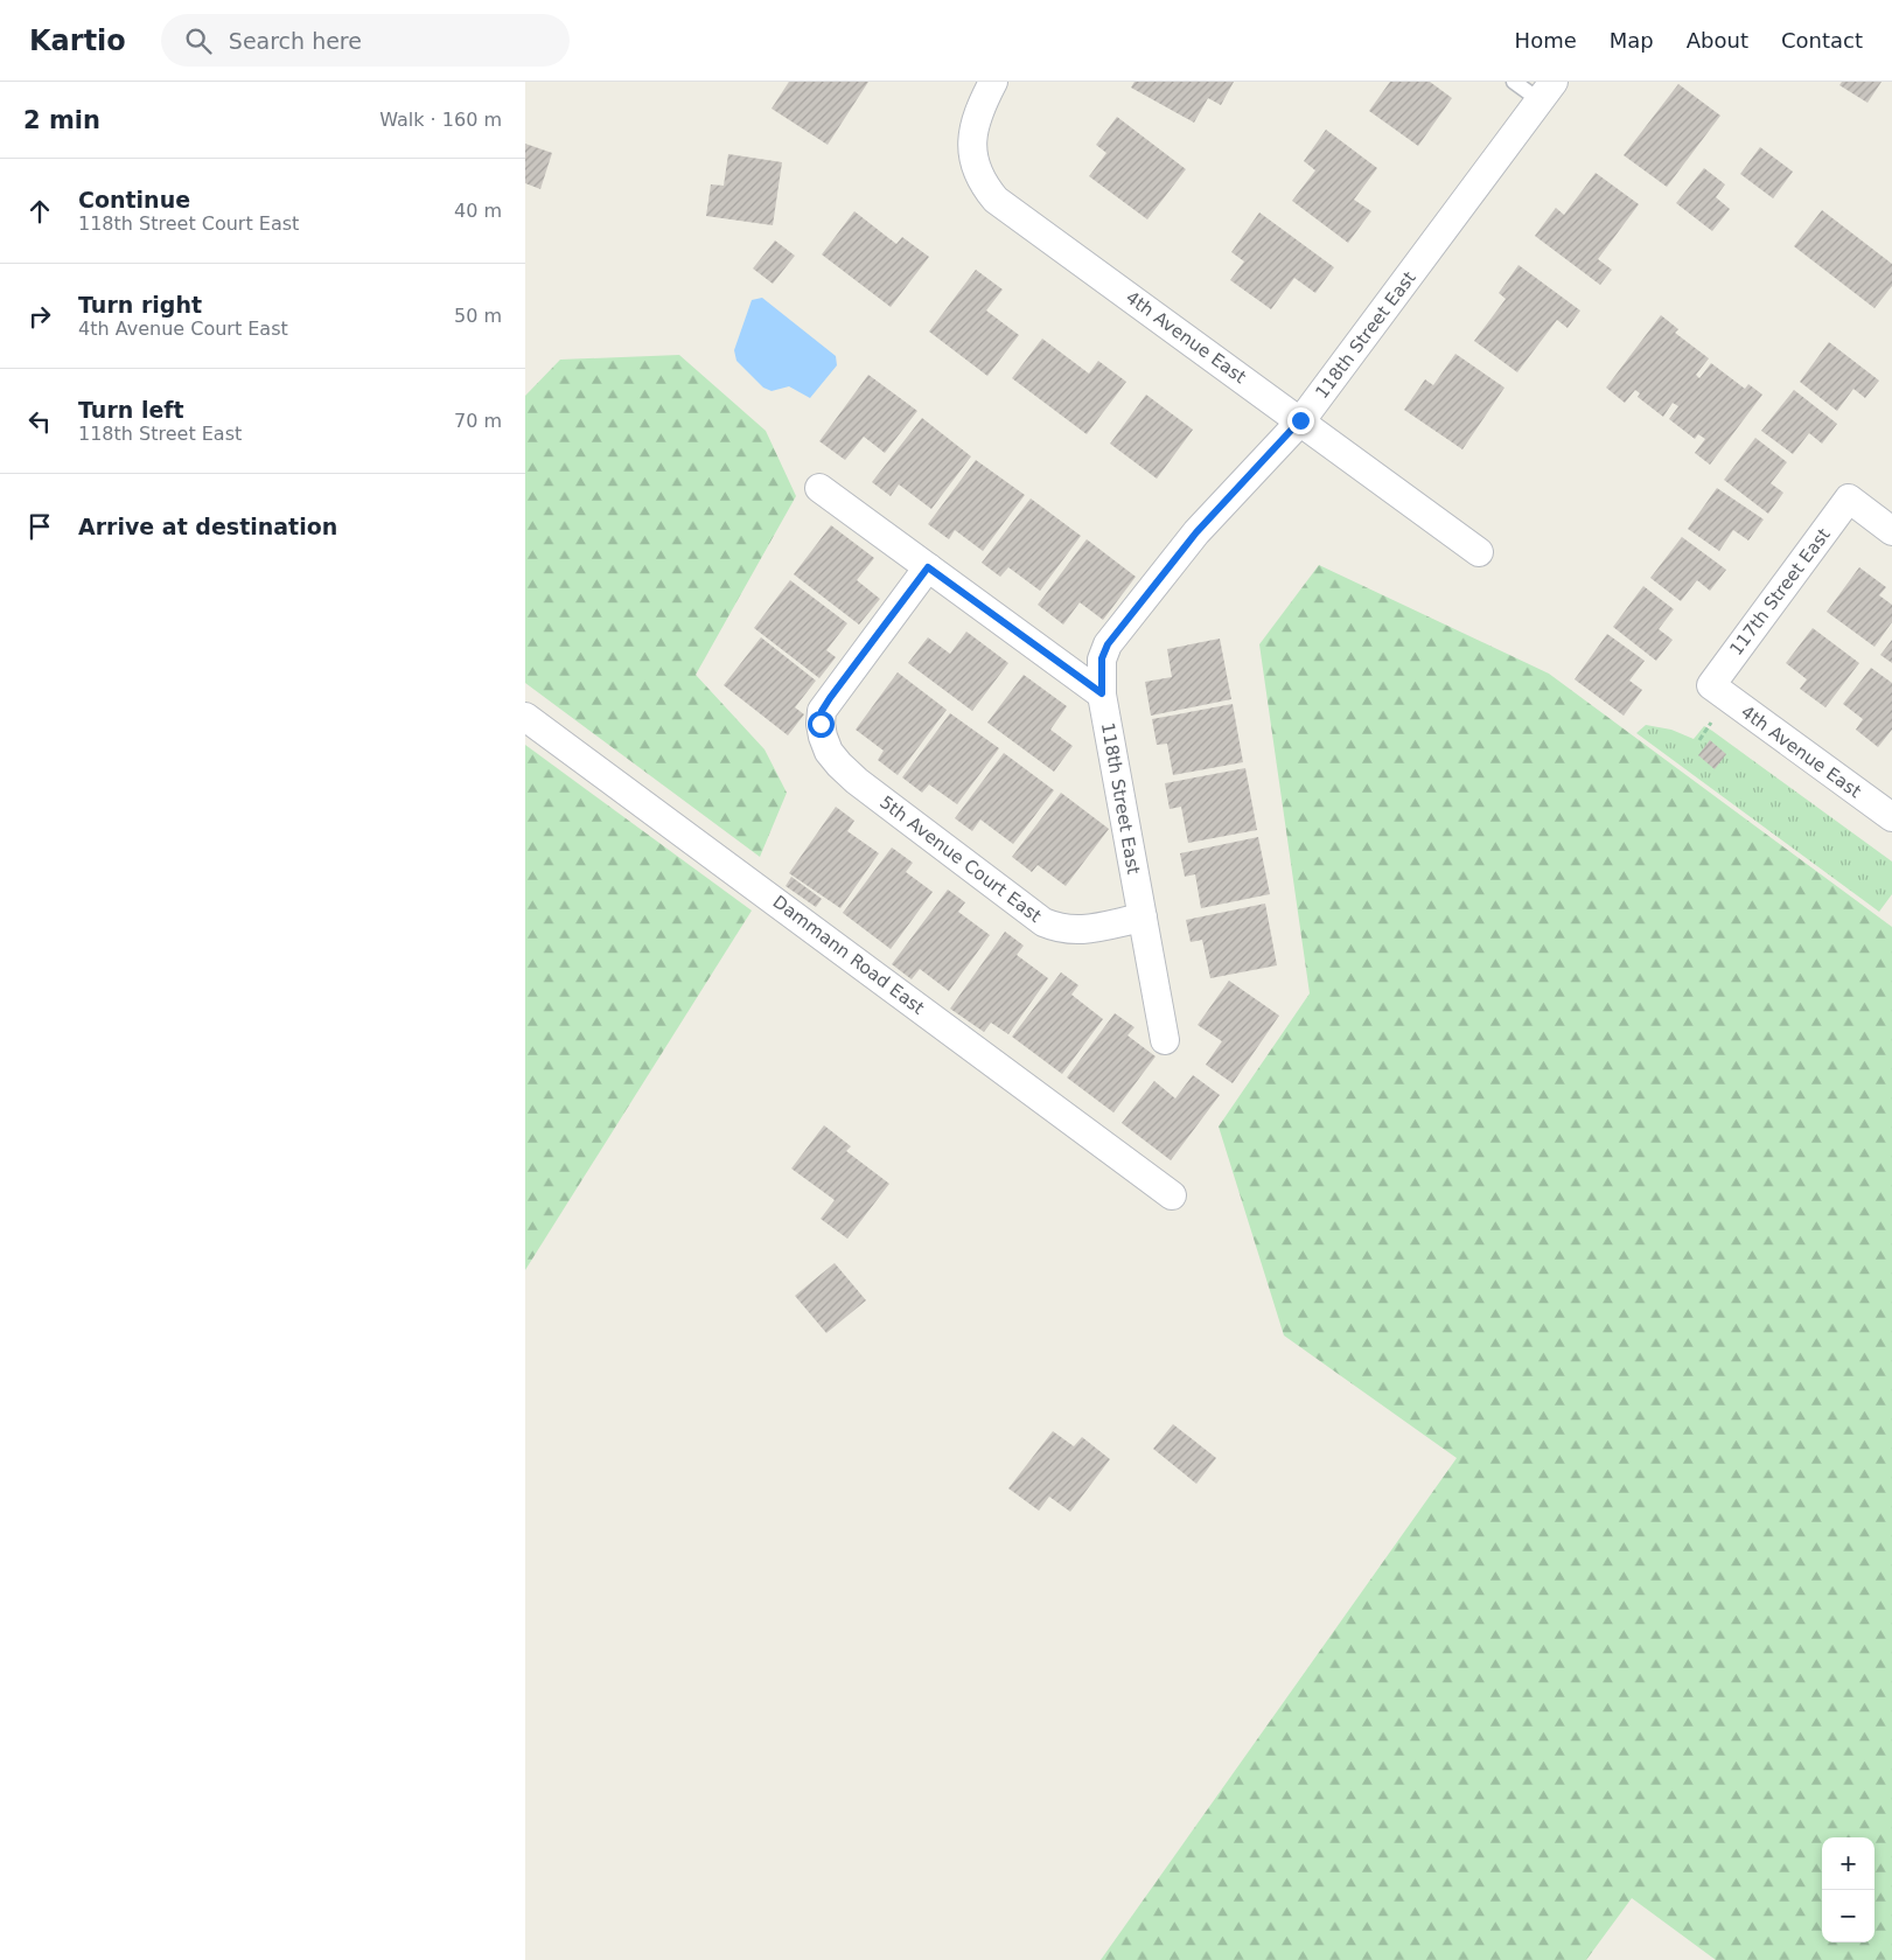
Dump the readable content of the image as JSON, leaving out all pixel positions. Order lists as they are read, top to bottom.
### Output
{
  "streets": {
    "street": [
      "118th Street East",
      "4th Avenue East",
      "117th Street East",
      "5th Avenue Court East",
      "Dammann Road East"
    ]
  },
  "crossings": [
    ["118th Street East", "4th Avenue East"],
    ["118th Street East", "5th Avenue Court East"],
    ["4th Avenue East", "117th Street East"]
  ],
  "page": {
    "header": "Kartio",
    "search": "Search here",
    "nav": [
      "Home",
      "Map",
      "About",
      "Contact"
    ],
    "heading": ["2 min", "Walk · 160 m"],
    "list": [
      ["Continue", "118th Street Court East", "40 m"],
      ["Turn right", "4th Avenue Court East", "50 m"],
      ["Turn left", "118th Street East", "70 m"],
      "Arrive at destination"
    ],
    "map_buttons": ["+", "−"]
  }
}
